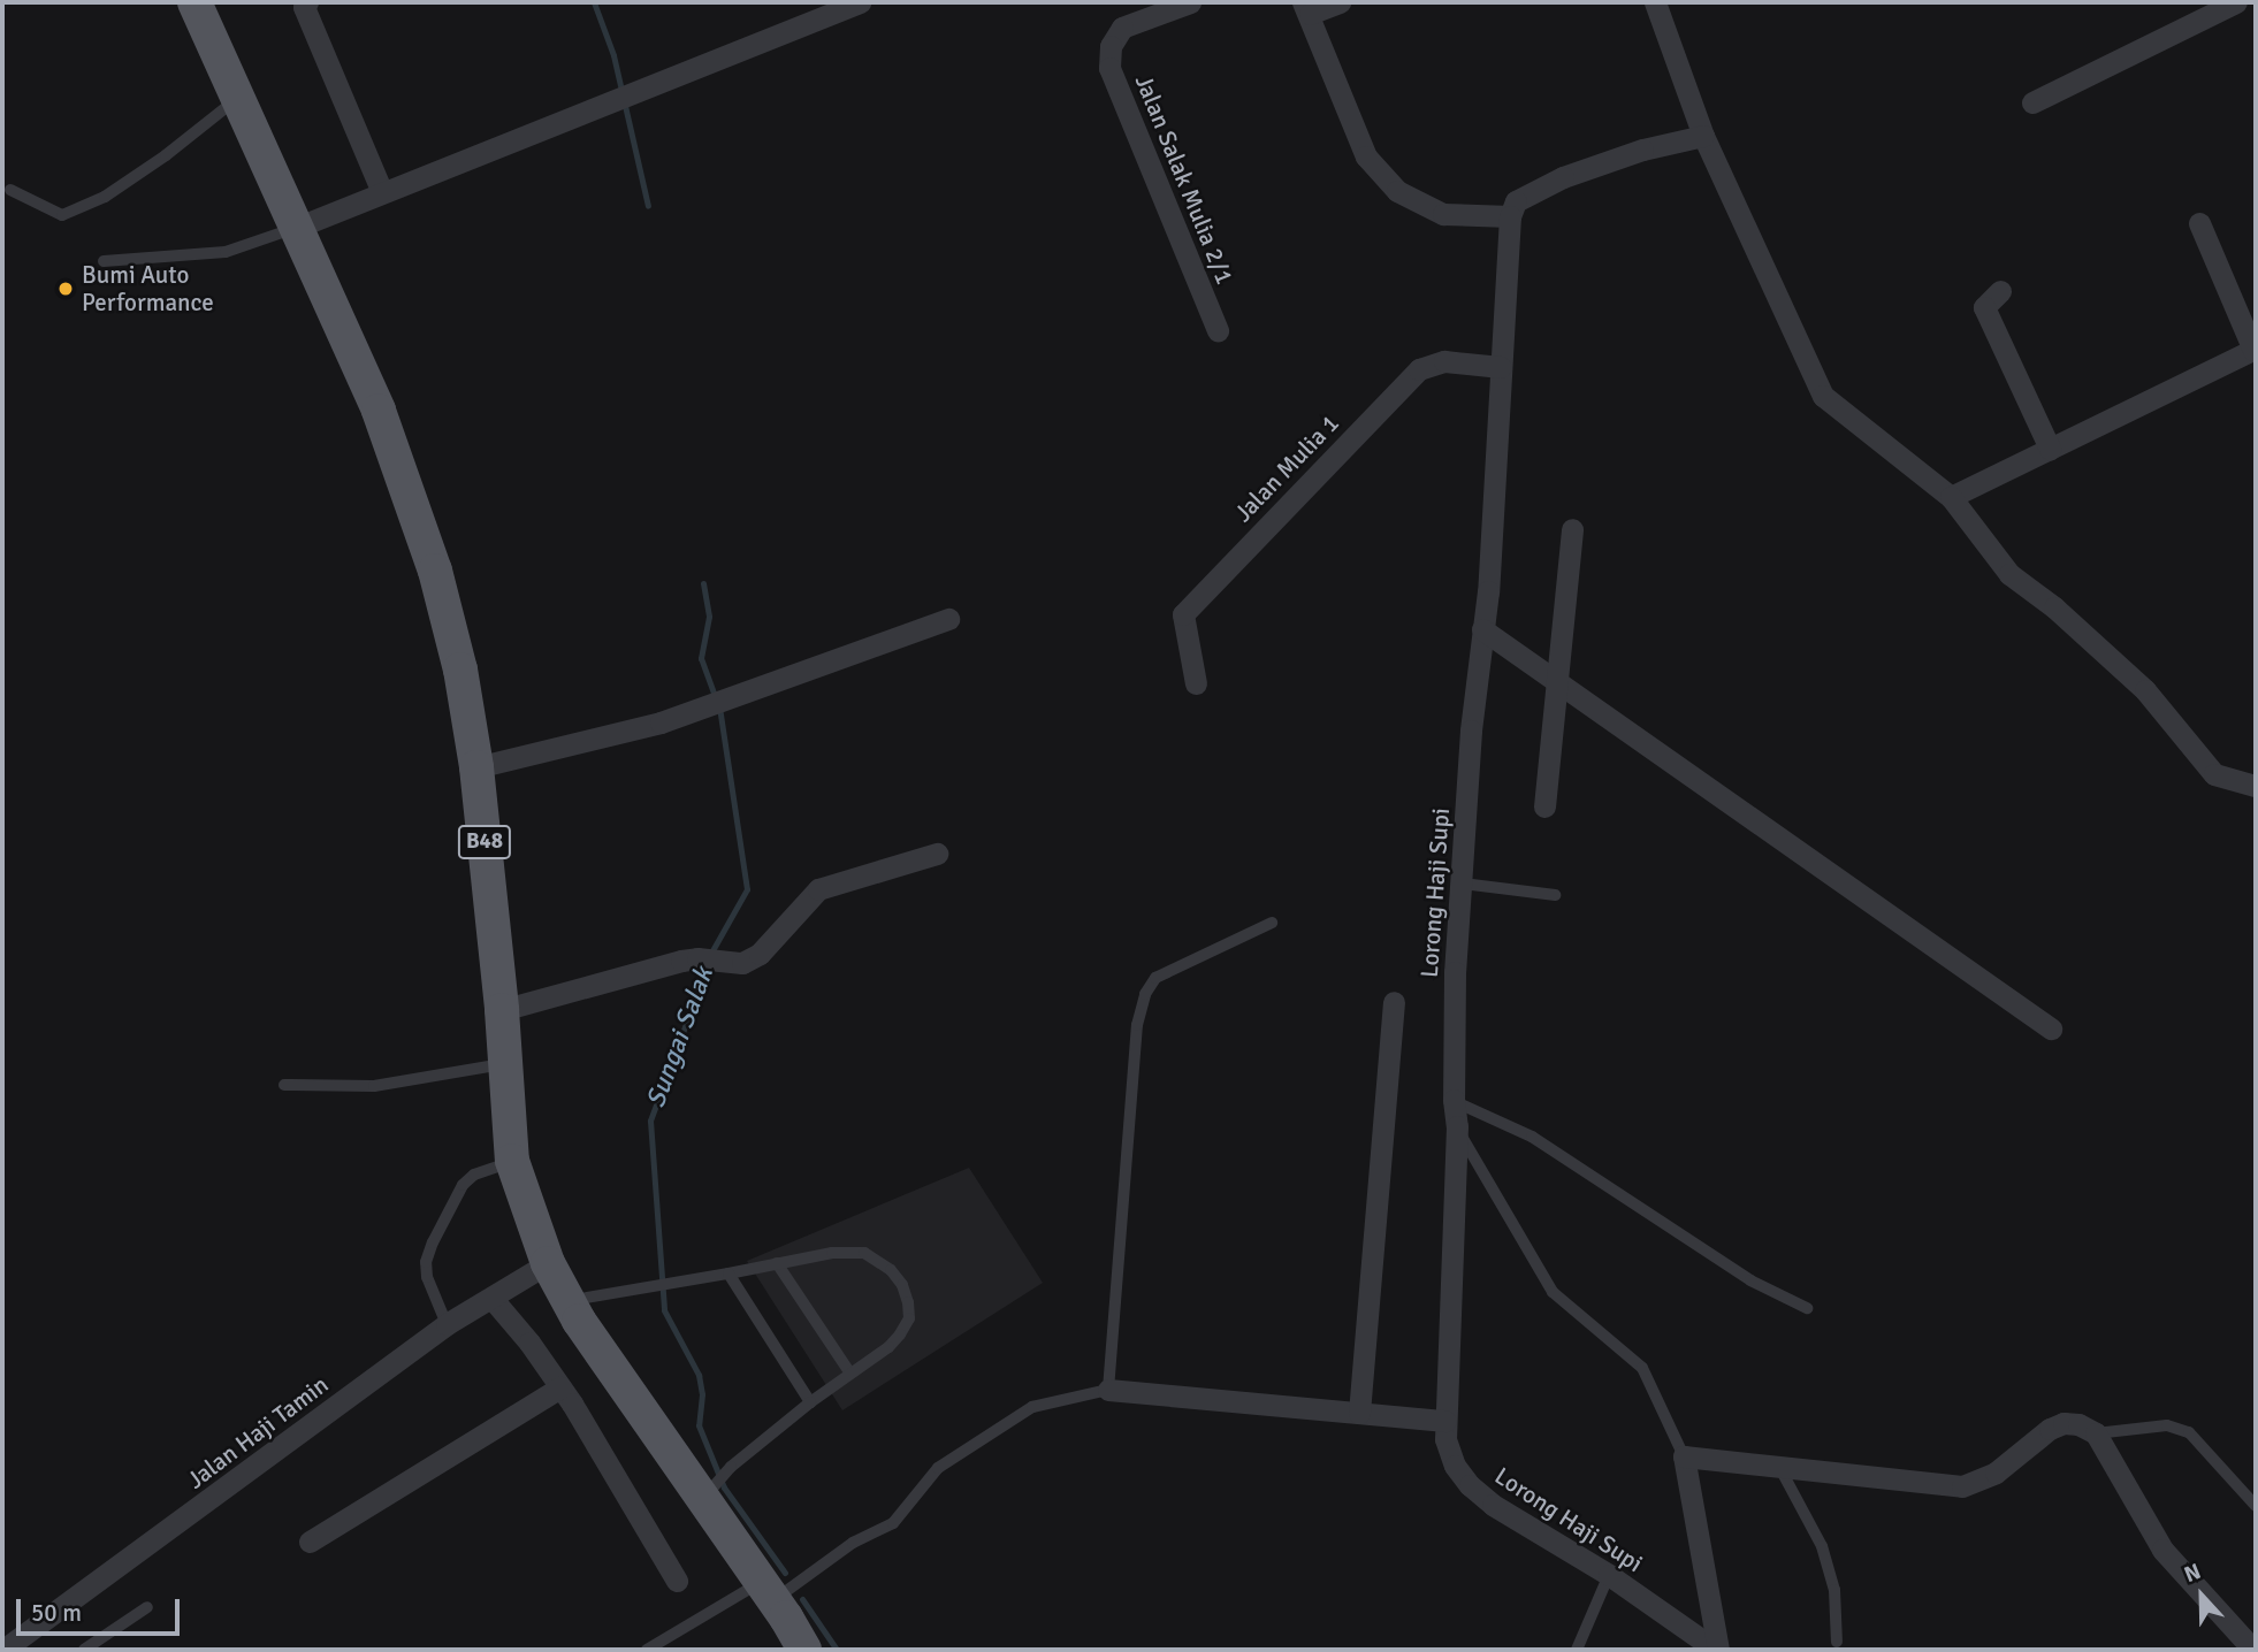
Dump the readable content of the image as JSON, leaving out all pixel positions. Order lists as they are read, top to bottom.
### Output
{
  "streets": {
    "main road": ["B48"],
    "street": [
      "Jalan Salak Mulia 2/1",
      "Jalan Mulia 1",
      "Lorong Haji Supi",
      "Jalan Haji Tamin"
    ]
  },
  "crossings": [
    ["Jalan Mulia 1", "Lorong Haji Supi"],
    ["B48", "Jalan Haji Tamin"]
  ],
  "water": ["Sungai Salak"],
  "places": ["Bumi Auto Performance"],
  "scale_bar": "50 m",
  "north": "top"
}
